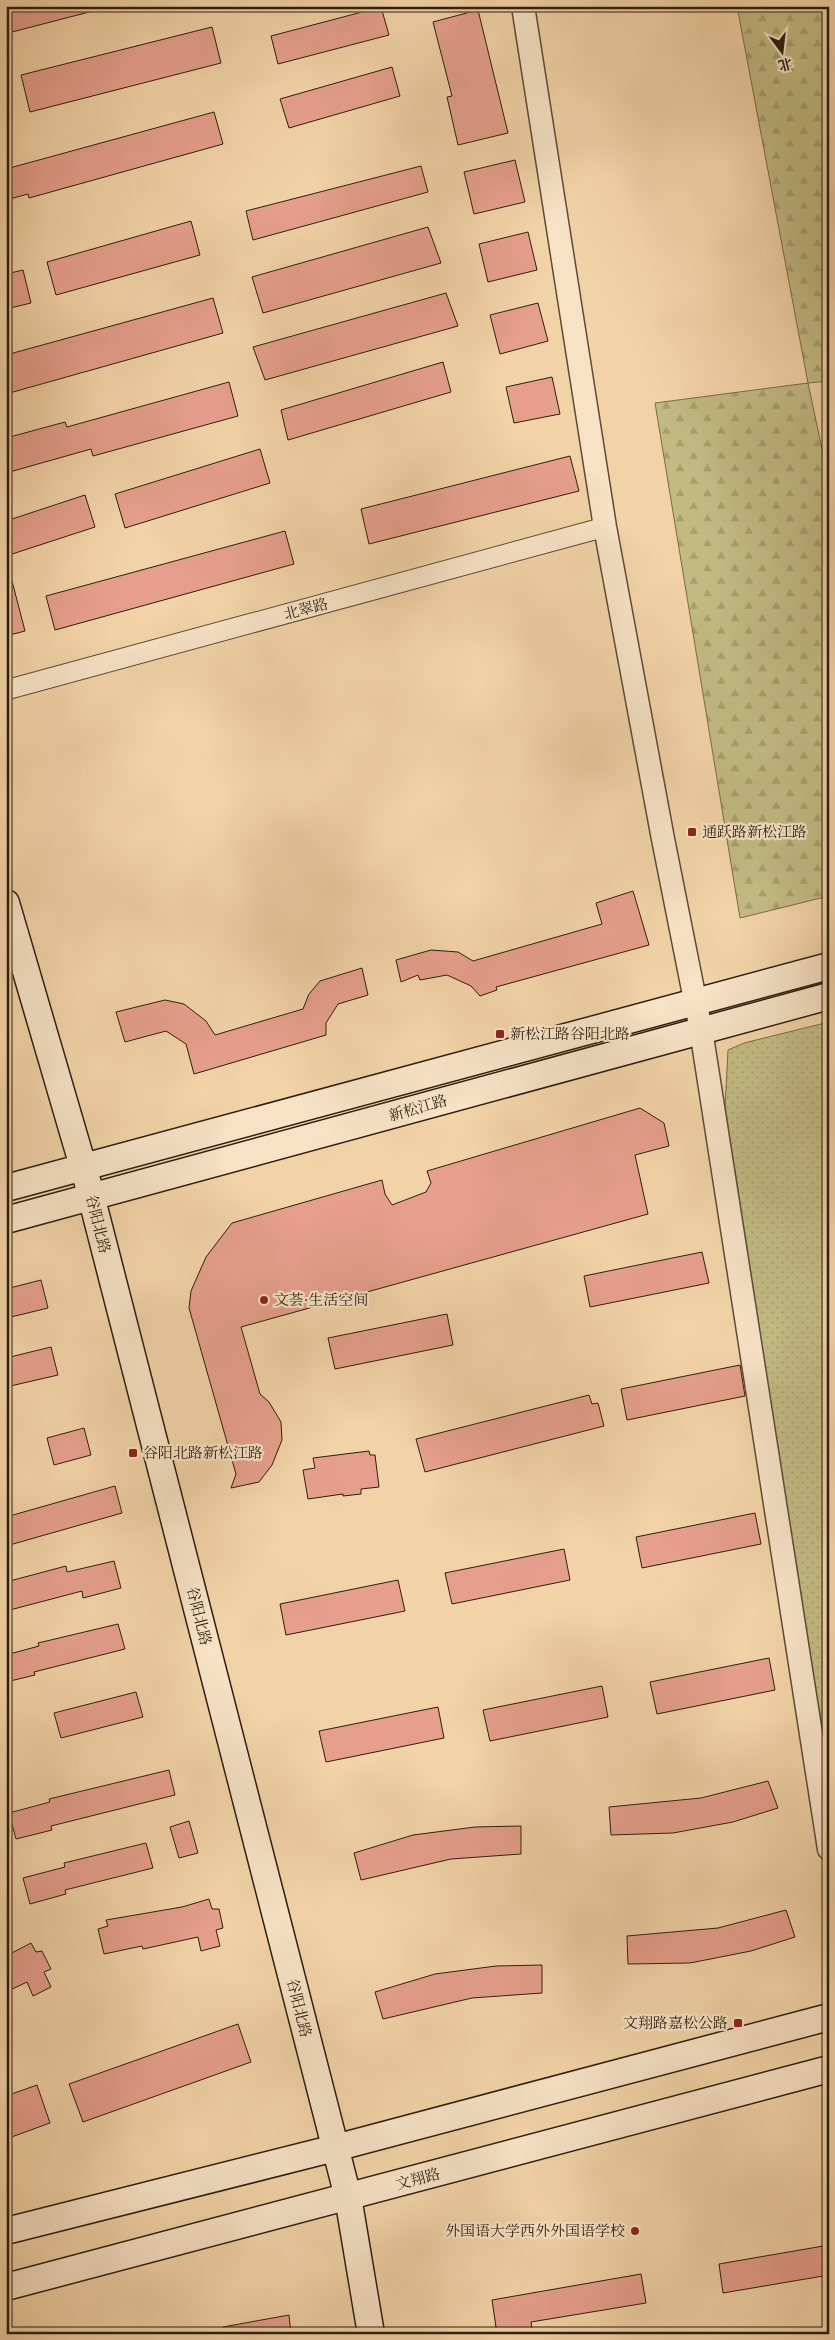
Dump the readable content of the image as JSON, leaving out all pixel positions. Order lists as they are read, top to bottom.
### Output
{
  "streets": {
    "main road": ["新松江路", "谷阳北路", "文翔路"],
    "street": ["北翠路"]
  },
  "crossings": [
    ["新松江路", "谷阳北路"],
    ["谷阳北路", "文翔路"]
  ],
  "places": {
    "transit": [
      "通跃路新松江路",
      "新松江路谷阳北路",
      "谷阳北路新松江路",
      "文翔路嘉松公路"
    ],
    "other": ["文荟·生活空间", "外国语大学西外外国语学校"]
  },
  "north": "bottom"
}
